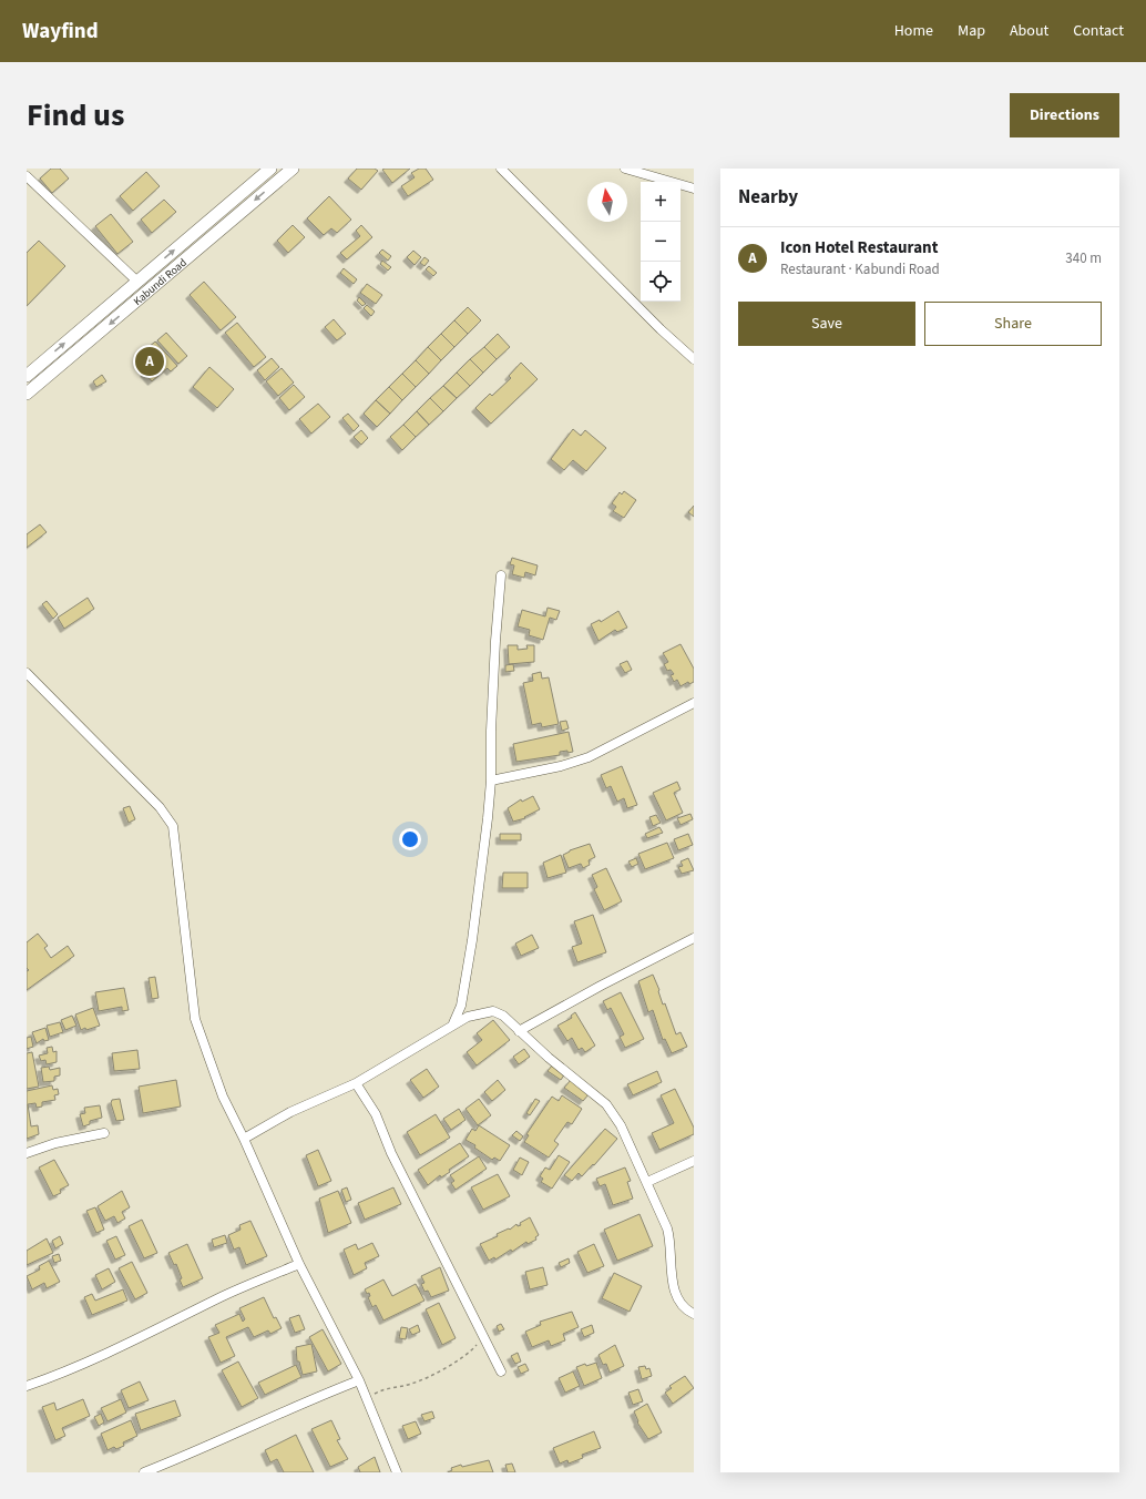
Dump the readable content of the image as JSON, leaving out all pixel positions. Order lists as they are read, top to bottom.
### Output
{
  "streets": {
    "street": ["Kabundi Road"]
  },
  "north": "top",
  "page": {
    "header": "Wayfind",
    "nav": [
      "Home",
      "Map",
      "About",
      "Contact"
    ],
    "title": "Find us",
    "buttons": [
      "Directions",
      ["Save", "Share"]
    ],
    "heading": "Nearby",
    "map_buttons": ["+", "−"],
    "list": [
      {
        "mark": "A",
        "name": "Icon Hotel Restaurant",
        "note": "Restaurant · Kabundi Road",
        "value": "340 m"
      }
    ],
    "pins": "A"
  }
}
